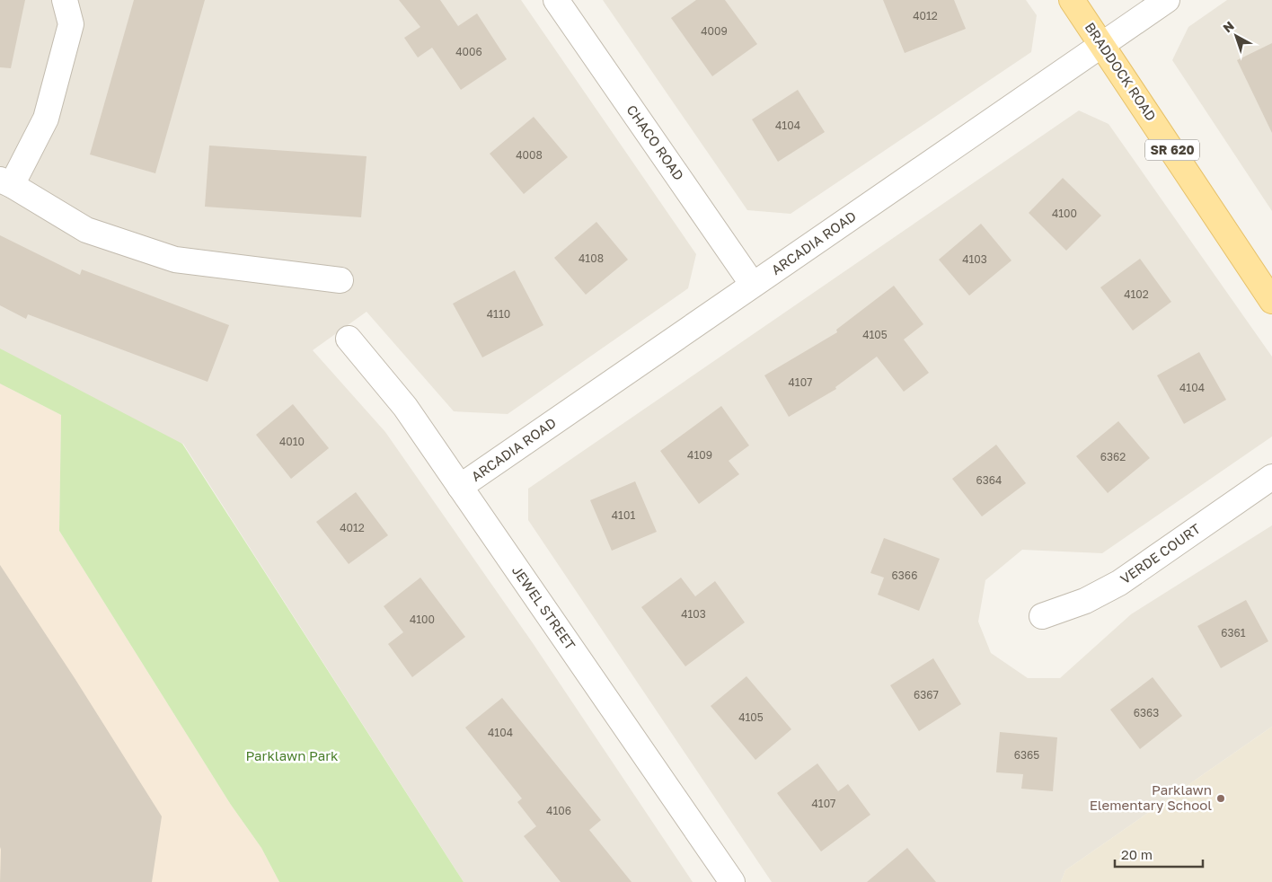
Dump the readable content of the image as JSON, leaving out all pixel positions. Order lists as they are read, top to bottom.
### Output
{
  "streets": {
    "main road": ["BRADDOCK ROAD", "SR 620"],
    "street": [
      "CHACO ROAD",
      "ARCADIA ROAD",
      "VERDE COURT",
      "JEWEL STREET"
    ]
  },
  "crossings": [
    ["BRADDOCK ROAD", "ARCADIA ROAD"],
    ["CHACO ROAD", "ARCADIA ROAD"],
    ["ARCADIA ROAD", "JEWEL STREET"]
  ],
  "parks": ["Parklawn Park"],
  "places": ["Parklawn Elementary School"],
  "house_numbers": [
    "4012",
    "4009",
    "4006",
    "4104",
    "4008",
    "4100",
    "4108",
    "4103",
    "4102",
    "4110",
    "4105",
    "4107",
    "4104",
    "4010",
    "4109",
    "6362",
    "6364",
    "4101",
    "4012",
    "6366",
    "4103",
    "4100",
    "6361",
    "6367",
    "6363",
    "4105",
    "4104",
    "6365",
    "4107",
    "4106"
  ],
  "scale_bar": "20 m",
  "north": "top left"
}
